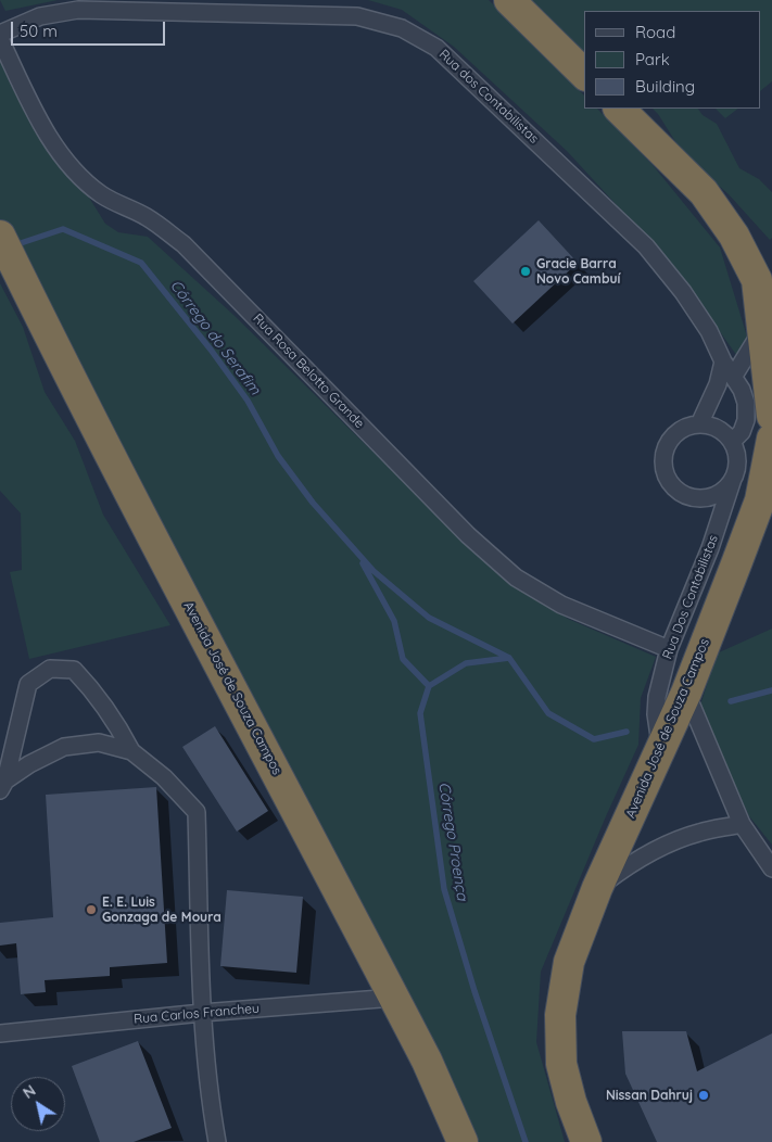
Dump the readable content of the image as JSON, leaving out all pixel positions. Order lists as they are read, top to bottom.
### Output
{
  "streets": {
    "highway": ["Avenida José de Souza Campos"],
    "street": [
      "Rua dos Contabilistas",
      "Rua Rosa Belotto Grande",
      "Rua Dos Contabilistas",
      "Rua Carlos Francheu"
    ]
  },
  "crossings": [
    ["Rua dos Contabilistas", "Rua Dos Contabilistas"],
    ["Rua Rosa Belotto Grande", "Rua Dos Contabilistas"],
    ["Rua Dos Contabilistas", "Avenida José de Souza Campos"],
    ["Avenida José de Souza Campos", "Rua Carlos Francheu"]
  ],
  "water": ["Córrego do Serafim", "Córrego Proença"],
  "places": ["Gracie Barra Novo Cambuí", "E. E. Luis Gonzaga de Moura", "Nissan Dahruj"],
  "legend": ["Road", "Park", "Building"],
  "scale_bar": "50 m",
  "north": "top left"
}
